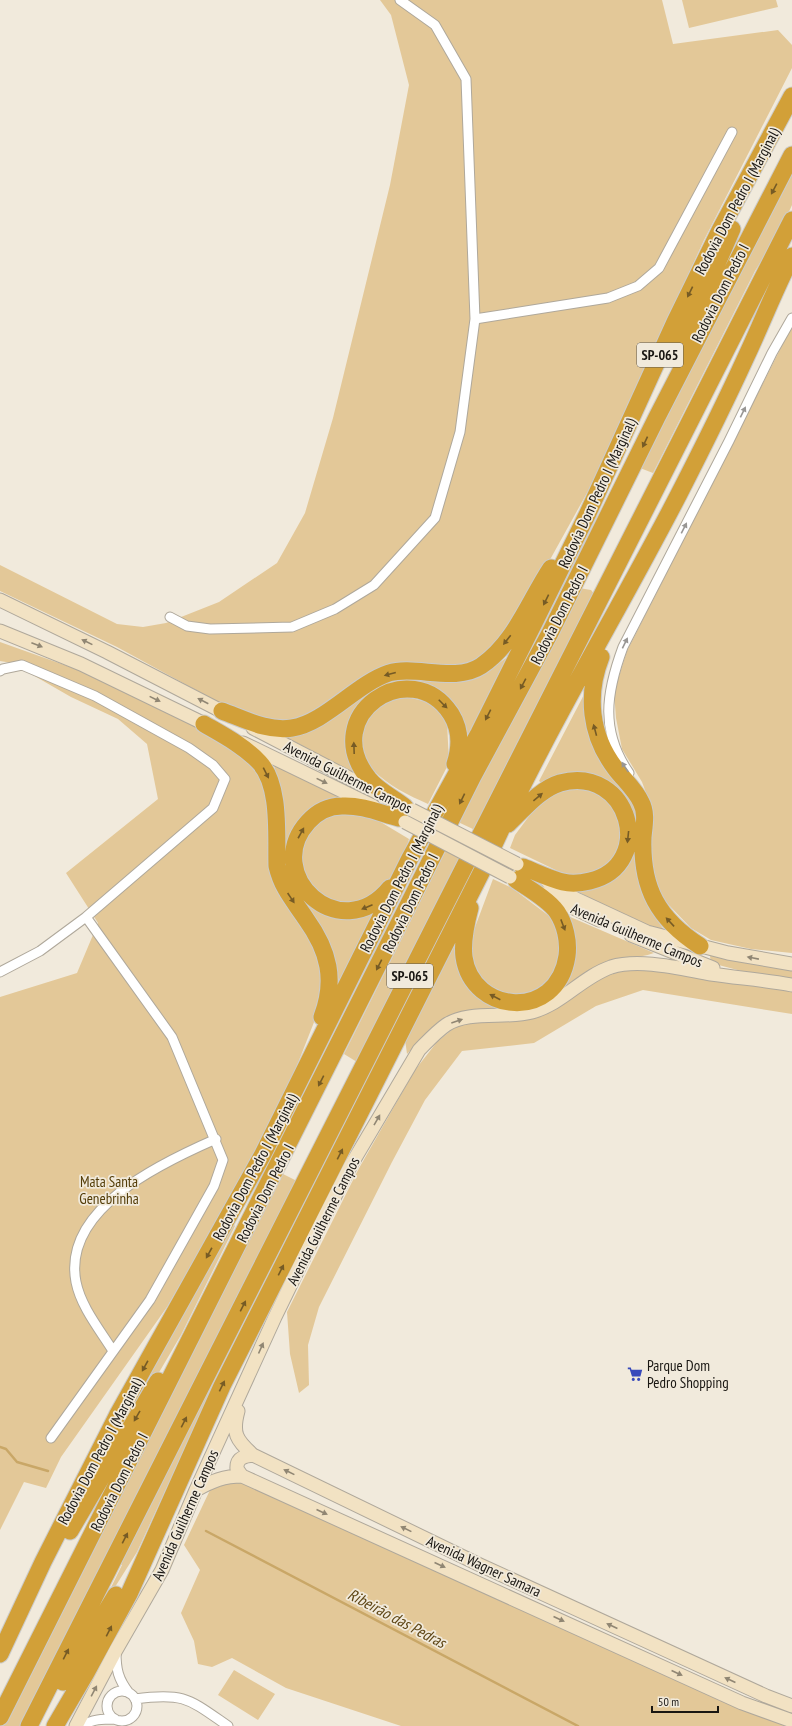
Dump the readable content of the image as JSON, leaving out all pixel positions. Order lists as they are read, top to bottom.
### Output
{
  "streets": {
    "highway": ["Rodovia Dom Pedro I (Marginal)", "Rodovia Dom Pedro I", "SP-065"],
    "main road": ["Avenida Guilherme Campos", "Avenida Wagner Samara"]
  },
  "crossings": [
    ["Avenida Guilherme Campos", "Avenida Wagner Samara"]
  ],
  "water": ["Ribeirão das Pedras"],
  "parks": ["Mata Santa Genebrinha"],
  "places": {
    "supermarket": ["Parque Dom Pedro Shopping"]
  },
  "scale_bar": "50 m"
}
